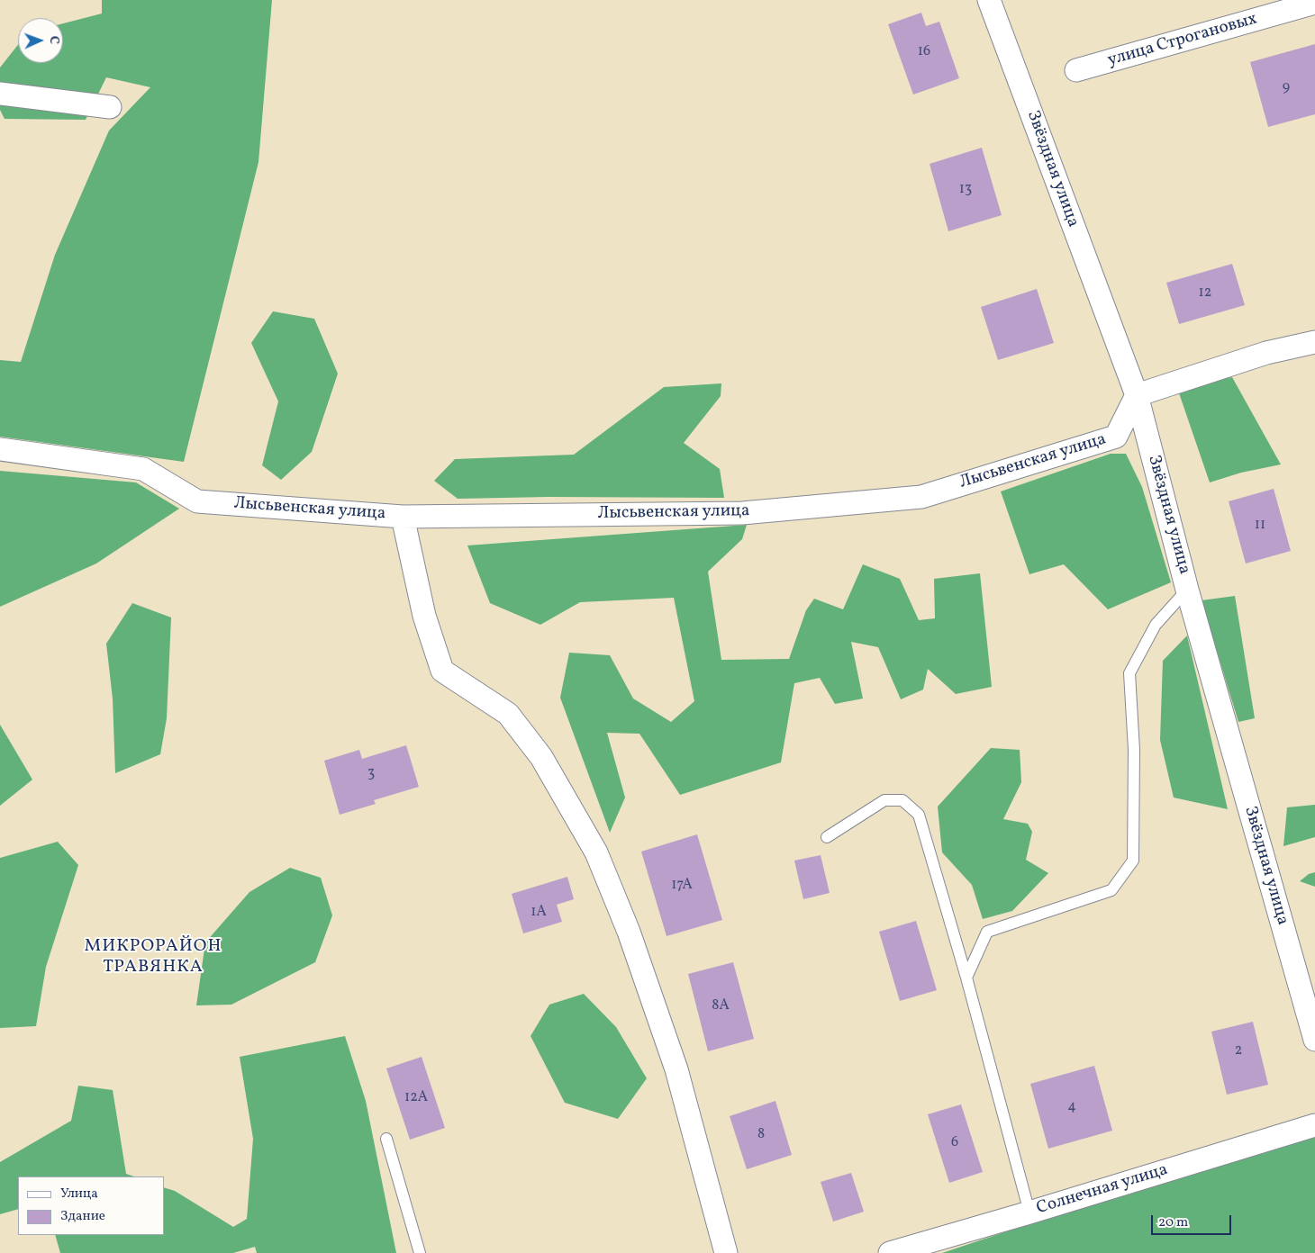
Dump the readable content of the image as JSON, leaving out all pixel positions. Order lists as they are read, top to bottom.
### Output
{
  "streets": {
    "street": [
      "улица Строгановых",
      "Звёздная улица",
      "Лысьвенская улица",
      "Солнечная улица"
    ]
  },
  "crossings": [
    ["Звёздная улица", "Лысьвенская улица"]
  ],
  "districts": ["МИКРОРАЙОН ТРАВЯНКА"],
  "house_numbers": [
    "16",
    "9",
    "13",
    "12",
    "11",
    "3",
    "17А",
    "1А",
    "8А",
    "2",
    "12А",
    "4",
    "8",
    "6"
  ],
  "legend": ["Улица", "Здание"],
  "scale_bar": "20 m",
  "north": "right"
}
